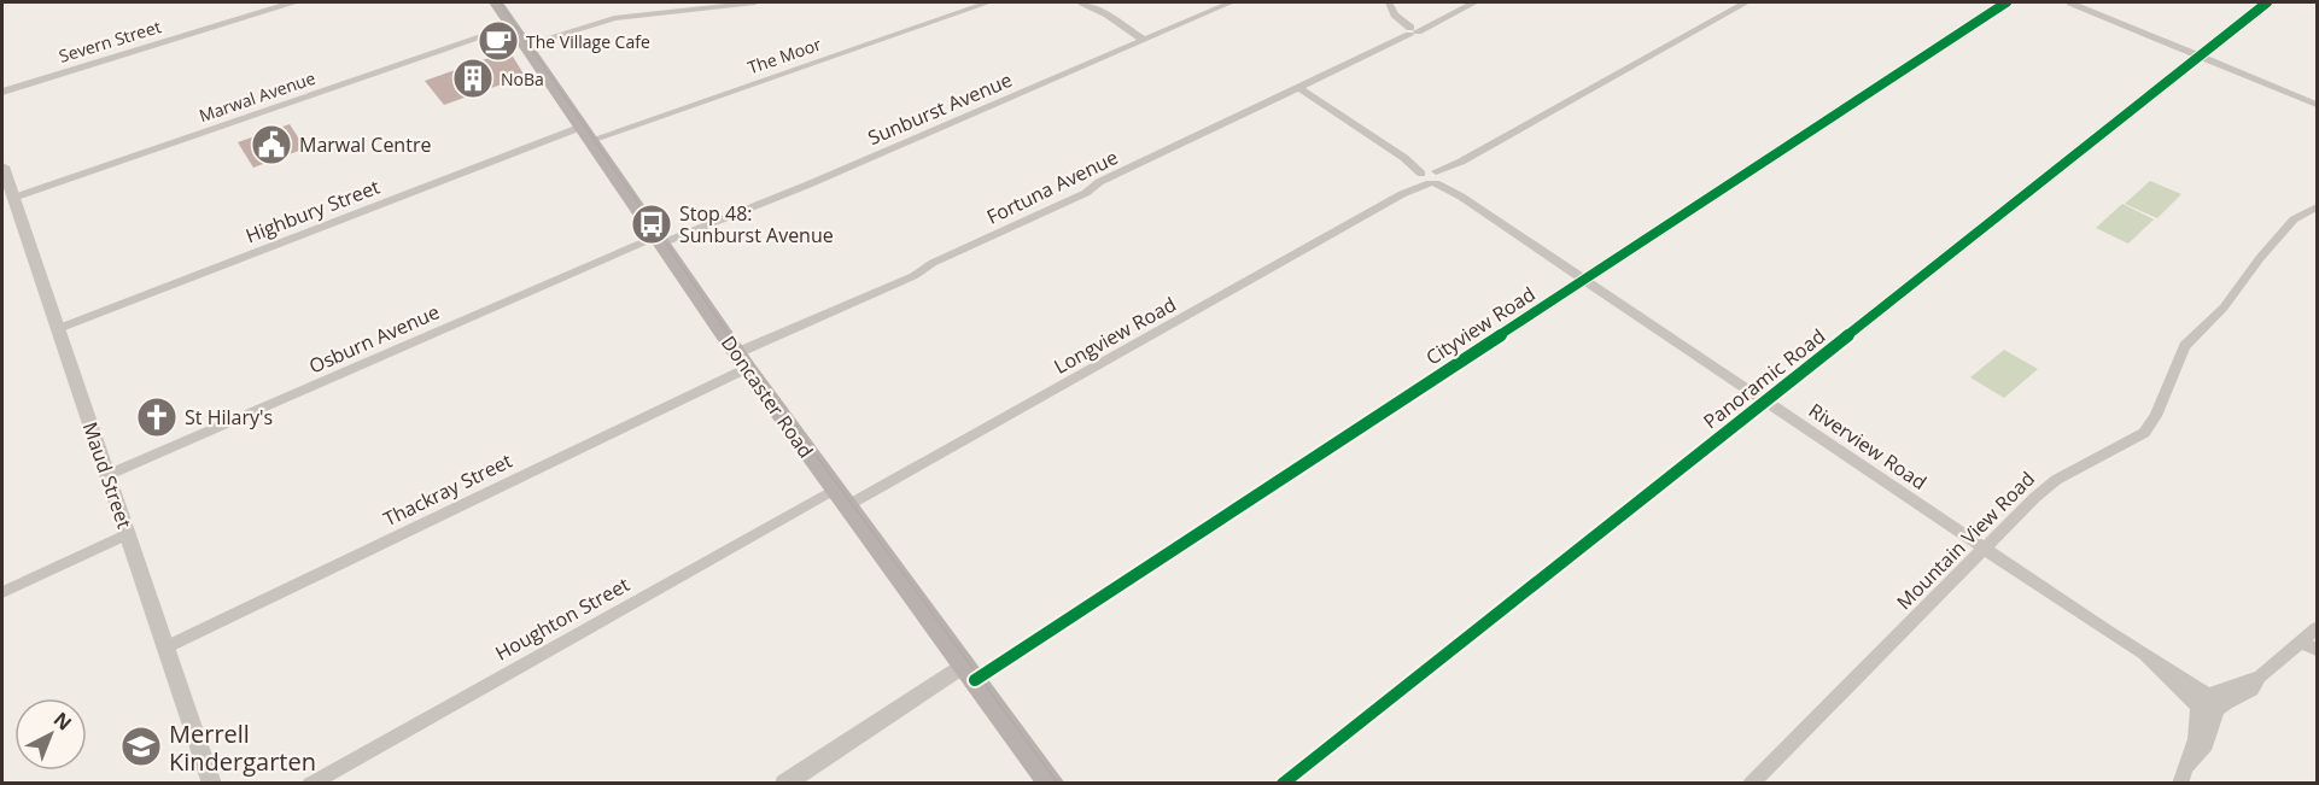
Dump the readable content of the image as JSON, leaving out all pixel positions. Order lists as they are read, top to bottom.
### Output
{
  "streets": {
    "main road": ["Doncaster Road"],
    "street": [
      "Severn Street",
      "The Moor",
      "Marwal Avenue",
      "Sunburst Avenue",
      "Fortuna Avenue",
      "Highbury Street",
      "Cityview Road",
      "Longview Road",
      "Osburn Avenue",
      "Panoramic Road",
      "Riverview Road",
      "Maud Street",
      "Thackray Street",
      "Mountain View Road",
      "Houghton Street"
    ]
  },
  "crossings": [
    ["The Moor", "Highbury Street"],
    ["The Moor", "Doncaster Road"],
    ["Marwal Avenue", "Doncaster Road"],
    ["Marwal Avenue", "Maud Street"],
    ["Sunburst Avenue", "Osburn Avenue"],
    ["Sunburst Avenue", "Doncaster Road"],
    ["Fortuna Avenue", "Doncaster Road"],
    ["Fortuna Avenue", "Riverview Road"],
    ["Fortuna Avenue", "Thackray Street"],
    ["Highbury Street", "Doncaster Road"],
    ["Highbury Street", "Maud Street"],
    ["Cityview Road", "Doncaster Road"],
    ["Cityview Road", "Riverview Road"],
    ["Longview Road", "Doncaster Road"],
    ["Longview Road", "Riverview Road"],
    ["Longview Road", "Houghton Street"],
    ["Osburn Avenue", "Doncaster Road"],
    ["Osburn Avenue", "Maud Street"],
    ["Panoramic Road", "Riverview Road"],
    ["Doncaster Road", "Thackray Street"],
    ["Doncaster Road", "Houghton Street"],
    ["Riverview Road", "Mountain View Road"],
    ["Maud Street", "Thackray Street"]
  ],
  "places": {
    "cafe": ["The Village Cafe"],
    "building": ["NoBa"],
    "public building": ["Marwal Centre"],
    "bus stop": ["Stop 48: Sunburst Avenue"],
    "church": ["St Hilary's"],
    "school or university": ["Merrell Kindergarten"]
  },
  "north": "top right"
}
